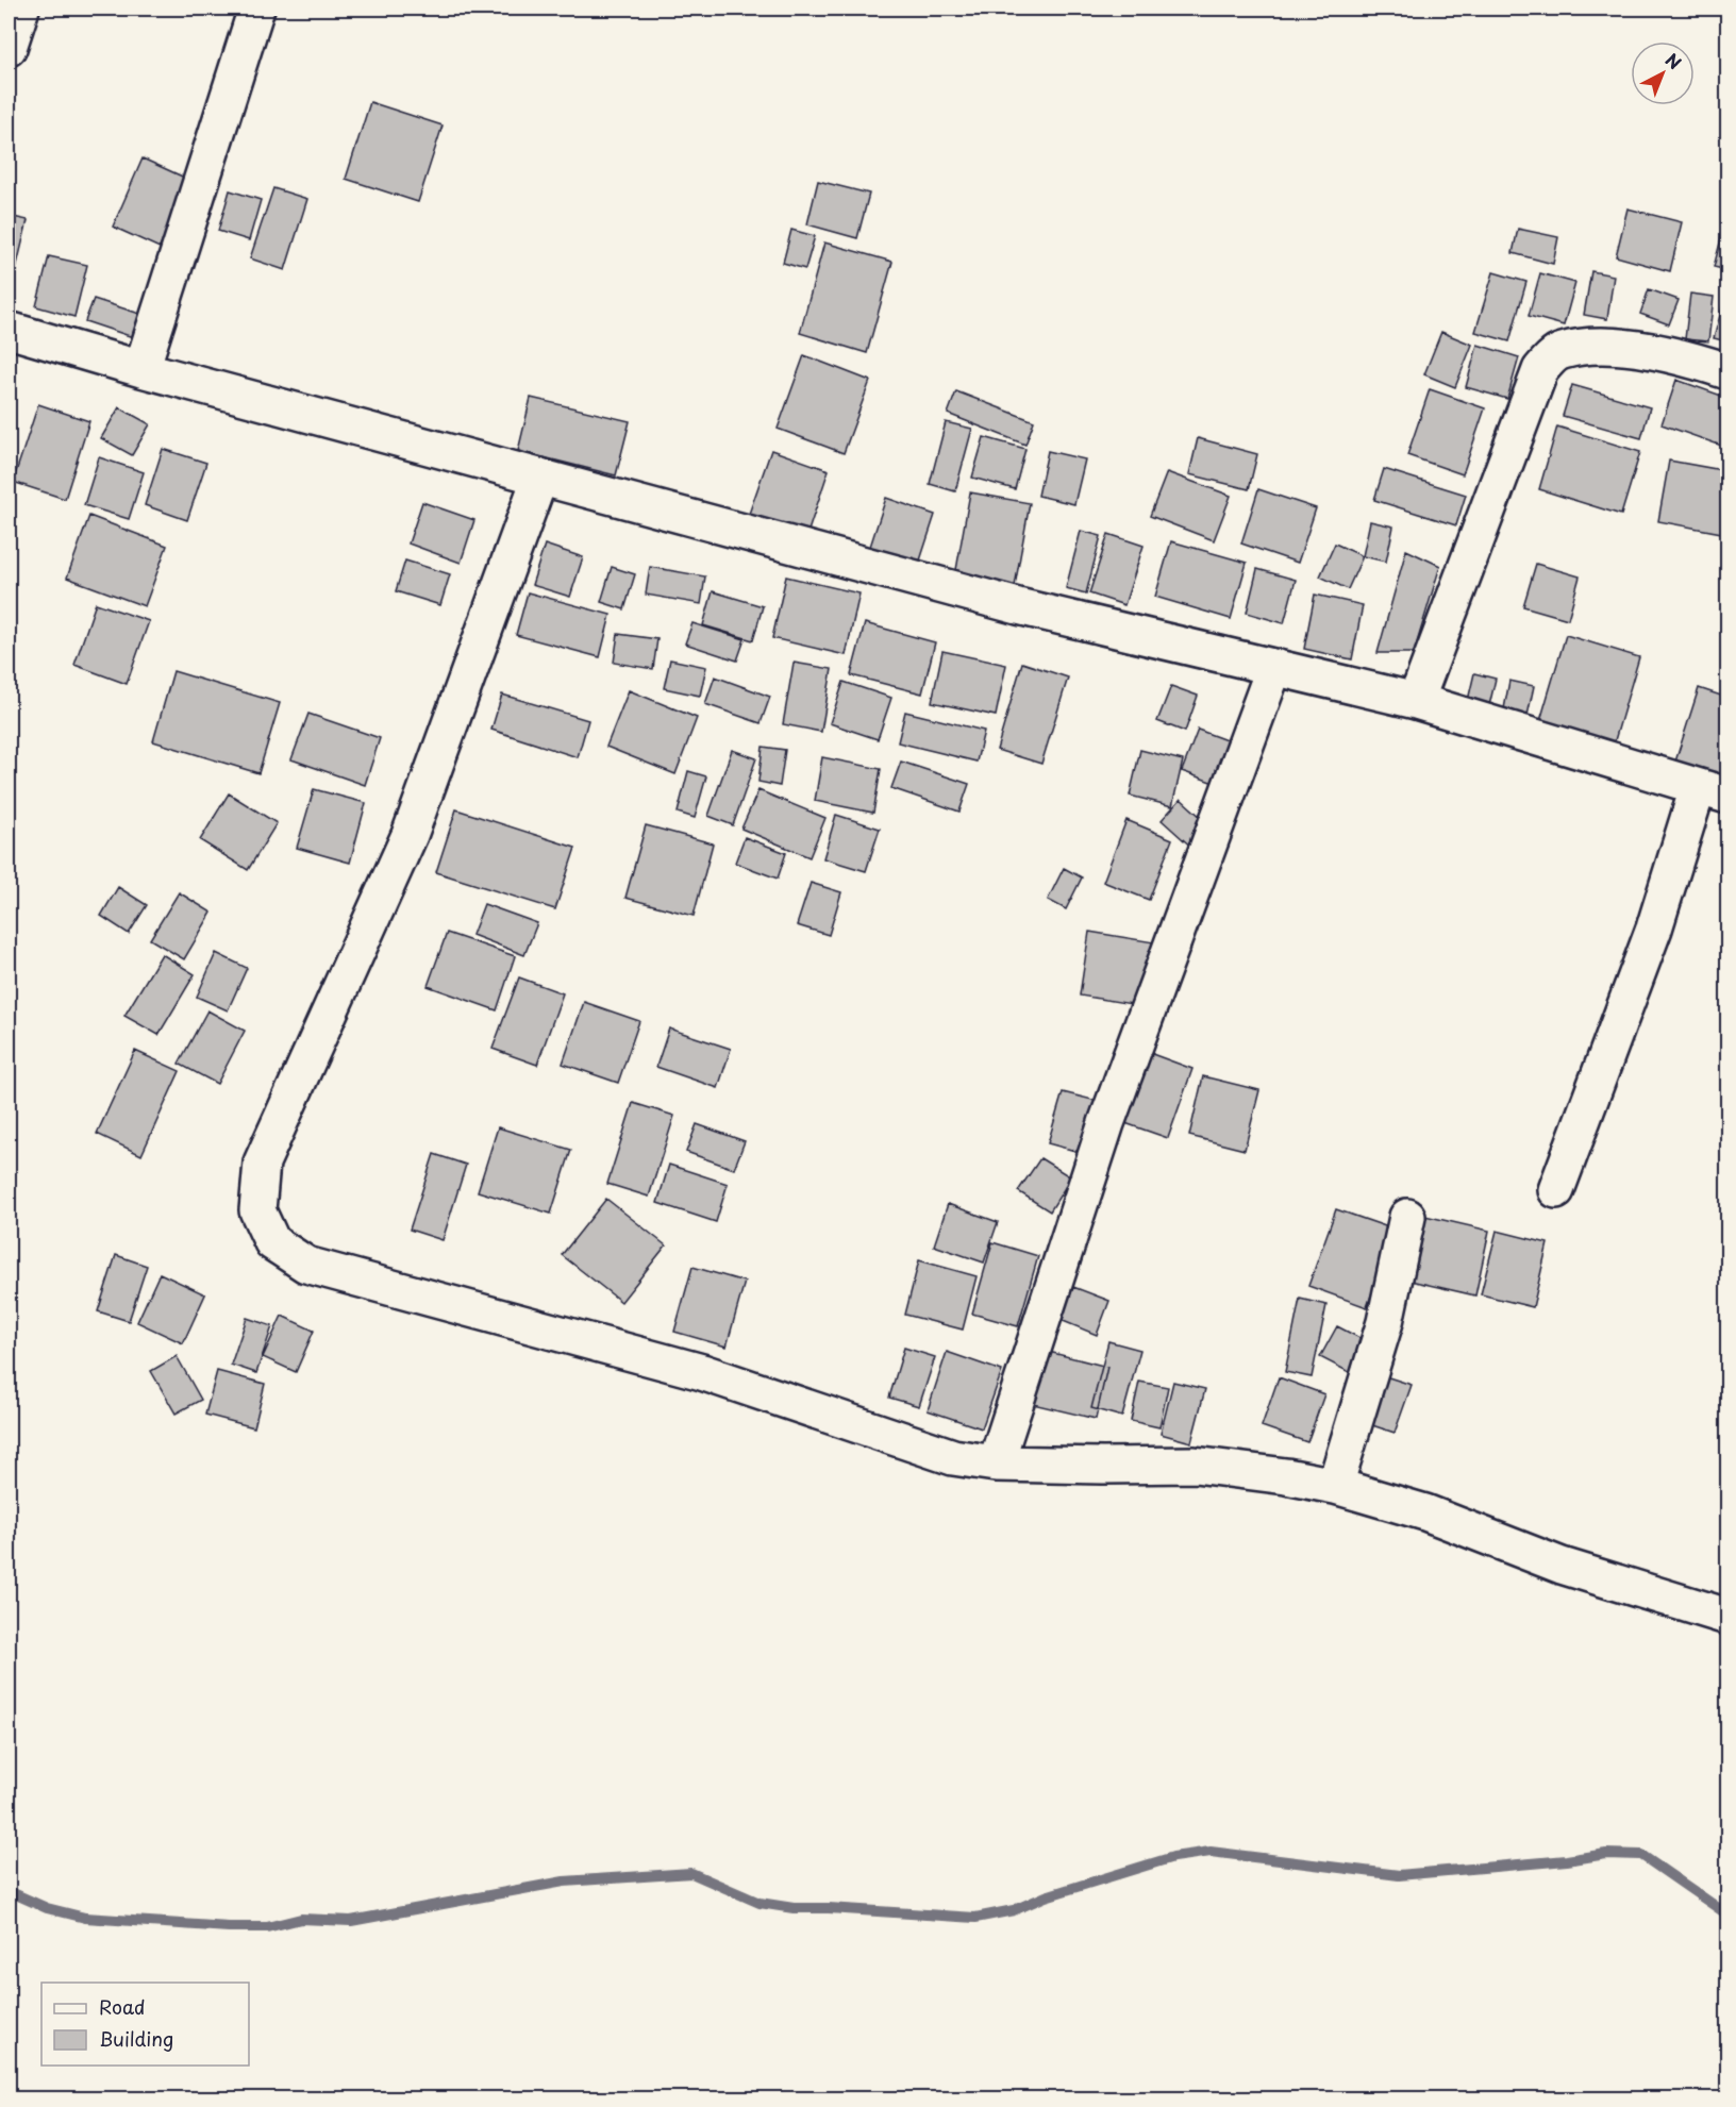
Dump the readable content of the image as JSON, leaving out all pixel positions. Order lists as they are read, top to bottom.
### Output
{
  "legend": ["Road", "Building"],
  "north": "top right"
}
